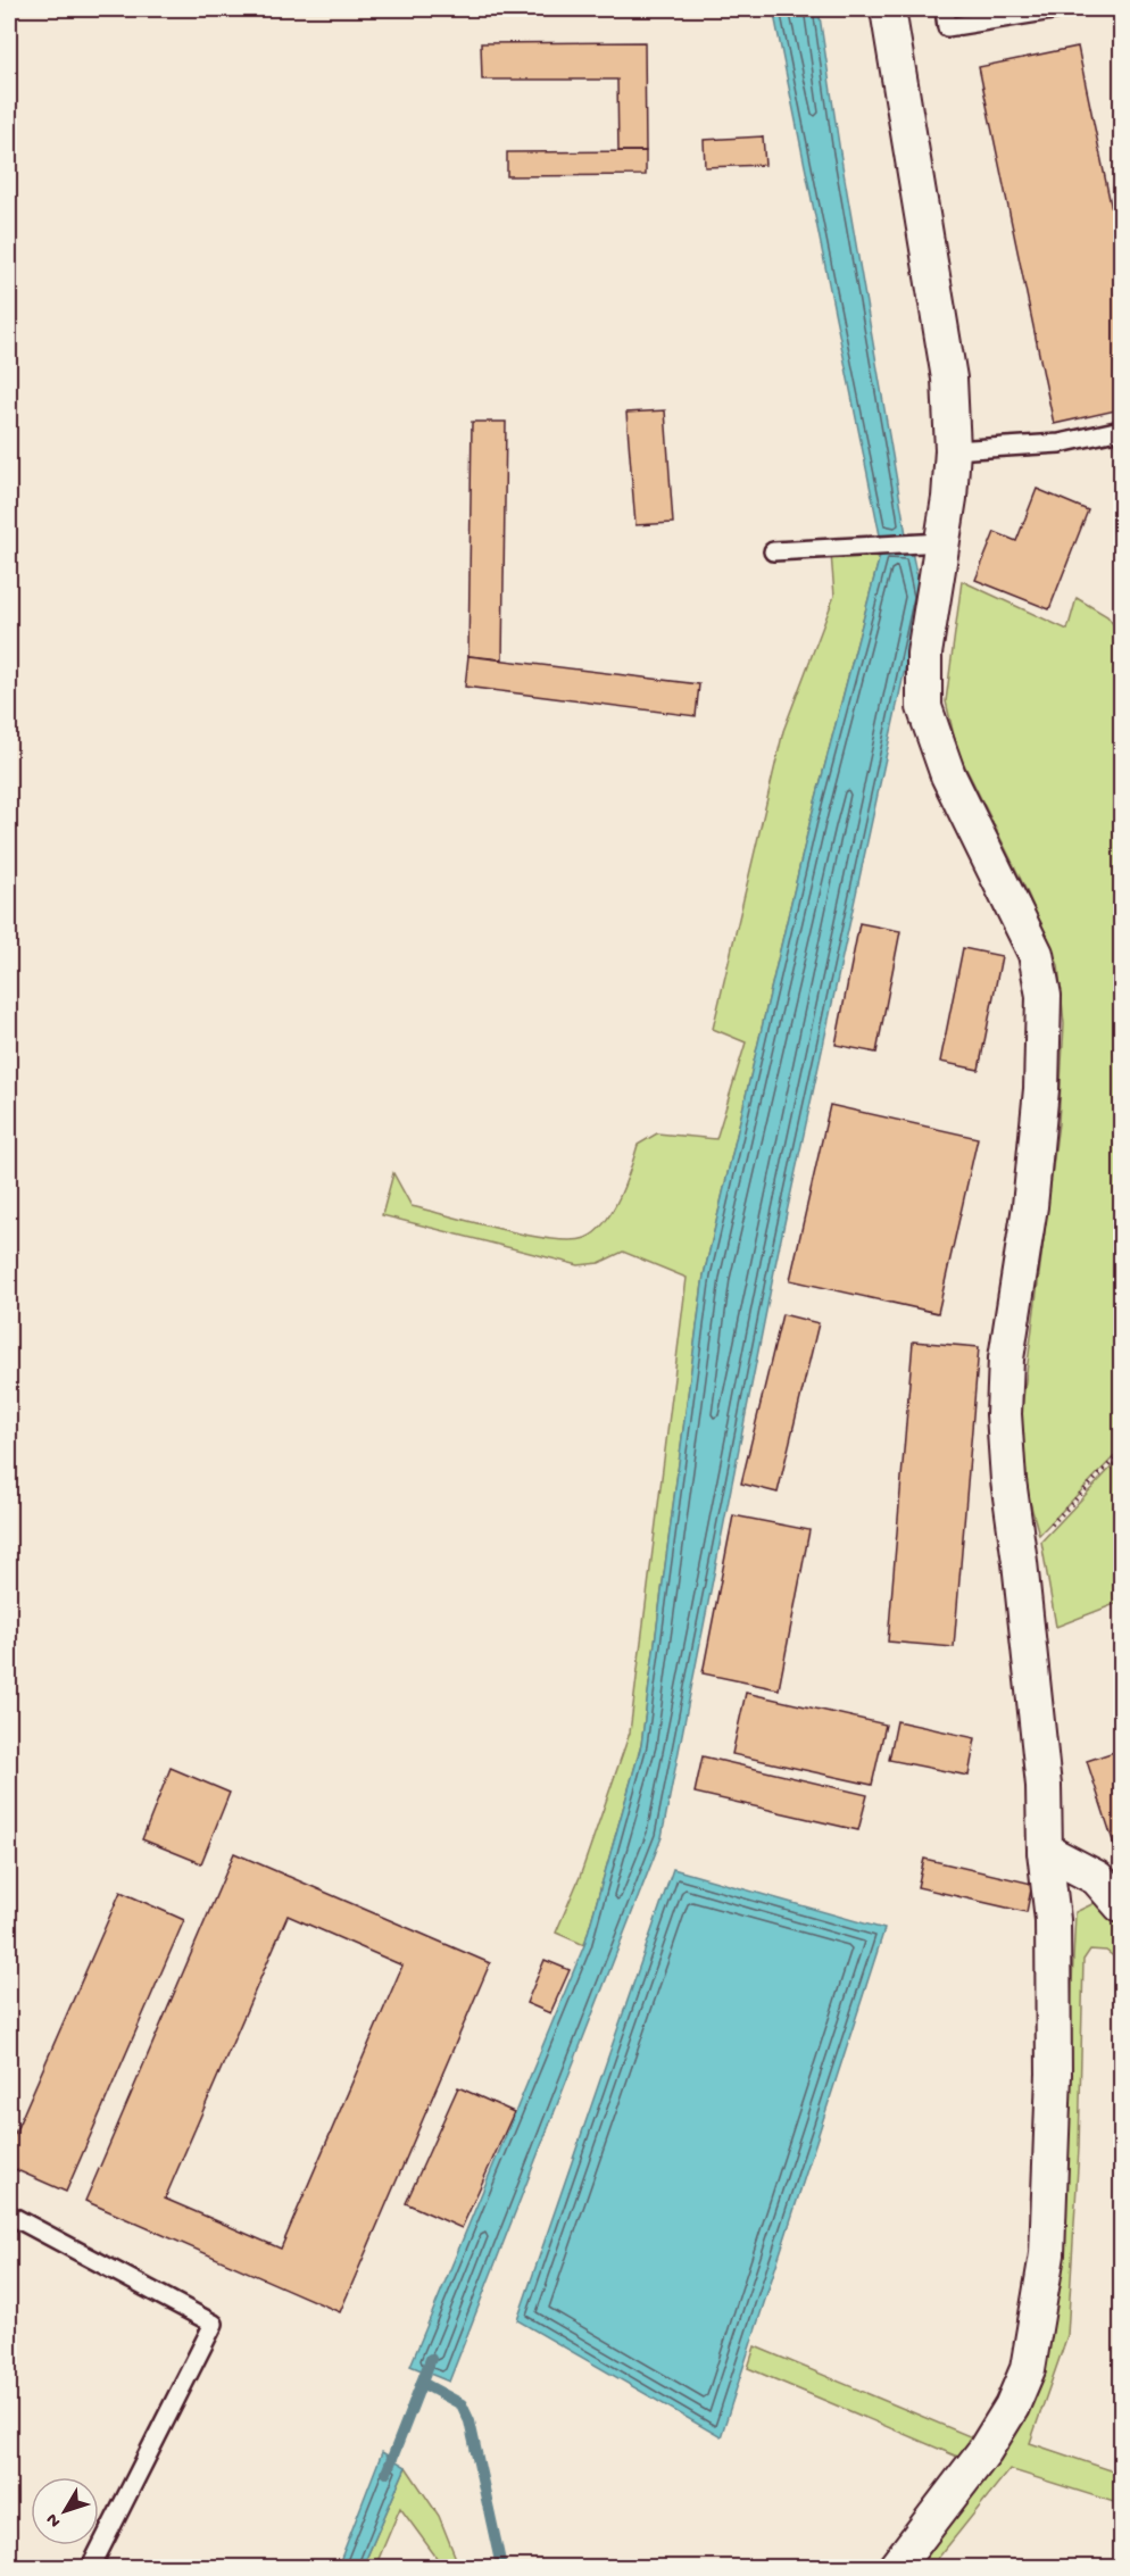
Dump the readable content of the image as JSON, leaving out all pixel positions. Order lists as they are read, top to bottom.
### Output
{
  "north": "bottom left"
}
